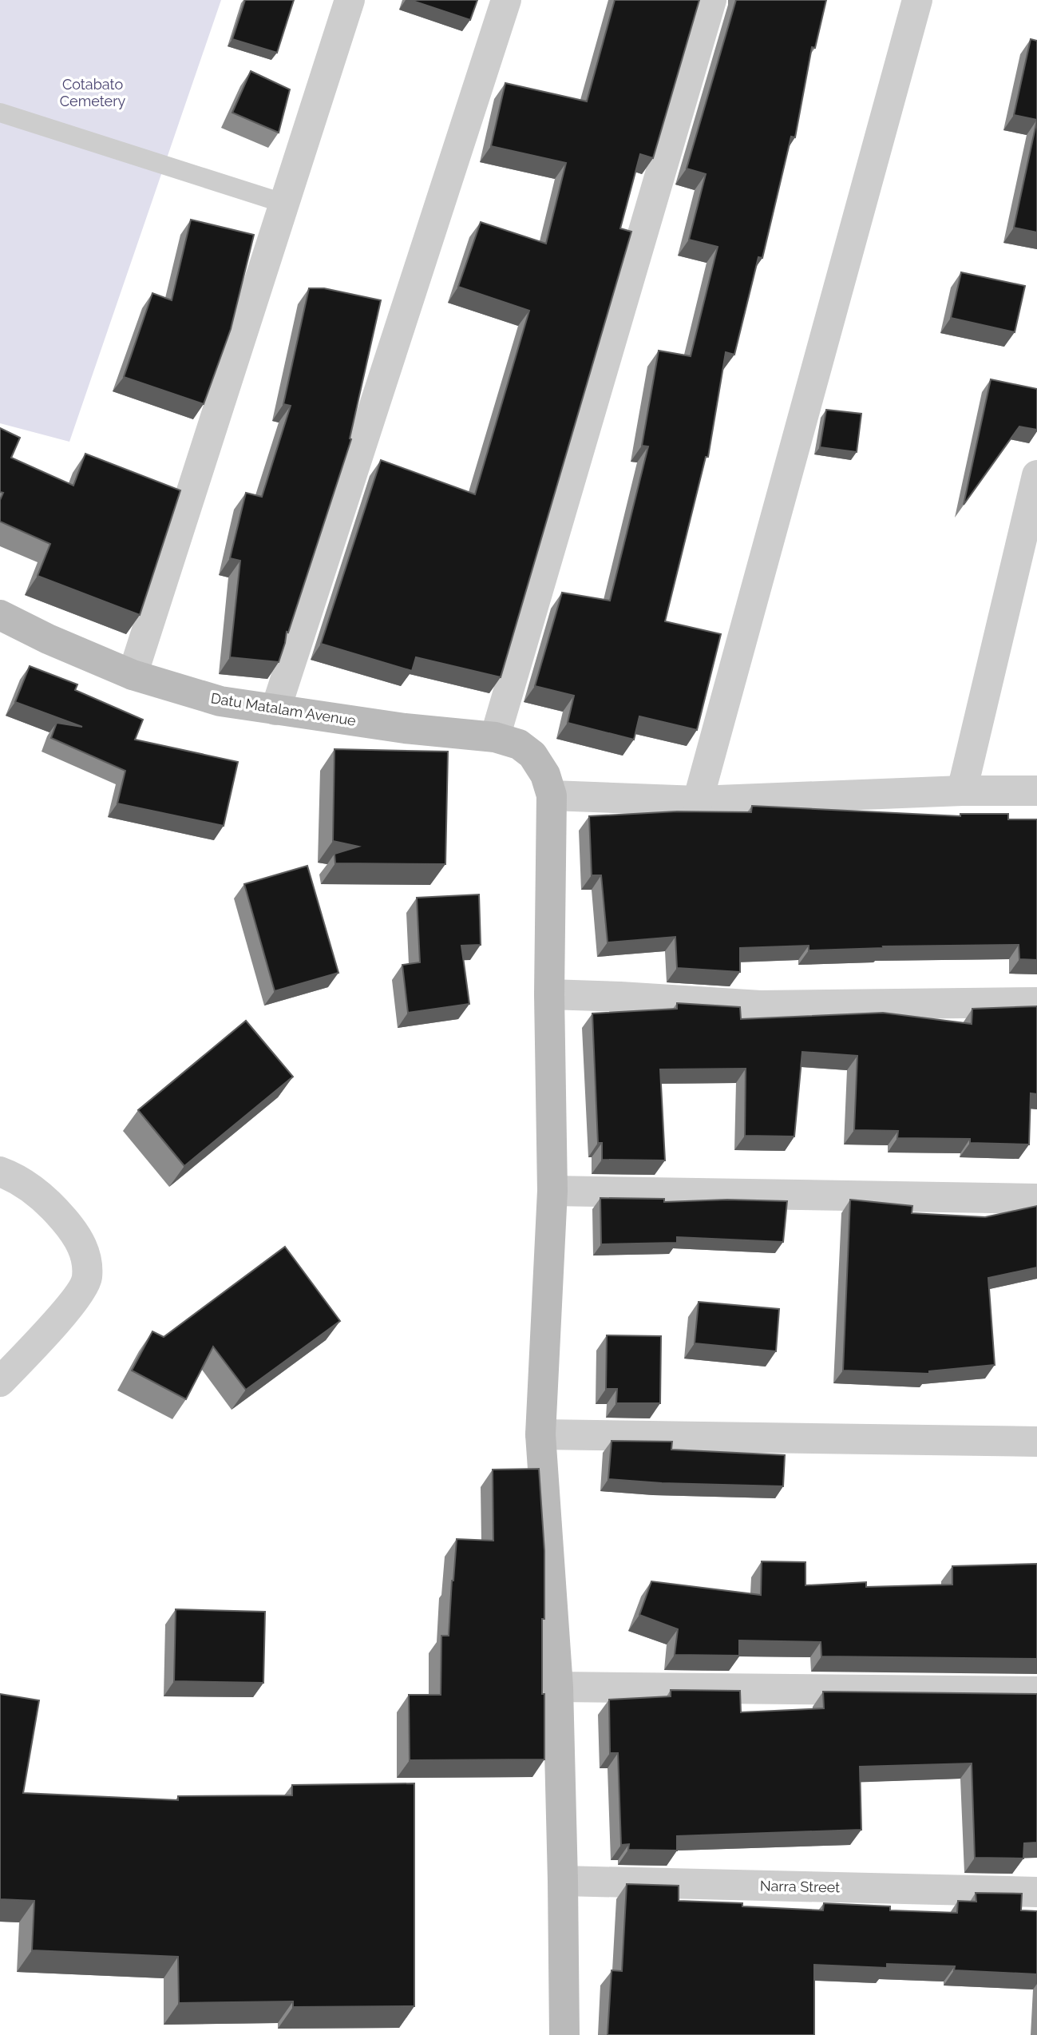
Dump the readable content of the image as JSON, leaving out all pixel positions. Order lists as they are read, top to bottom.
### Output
{
  "streets": {
    "main road": ["Datu Matalam Avenue"],
    "street": ["Narra Street"]
  },
  "parks": ["Cotabato Cemetery"]
}
